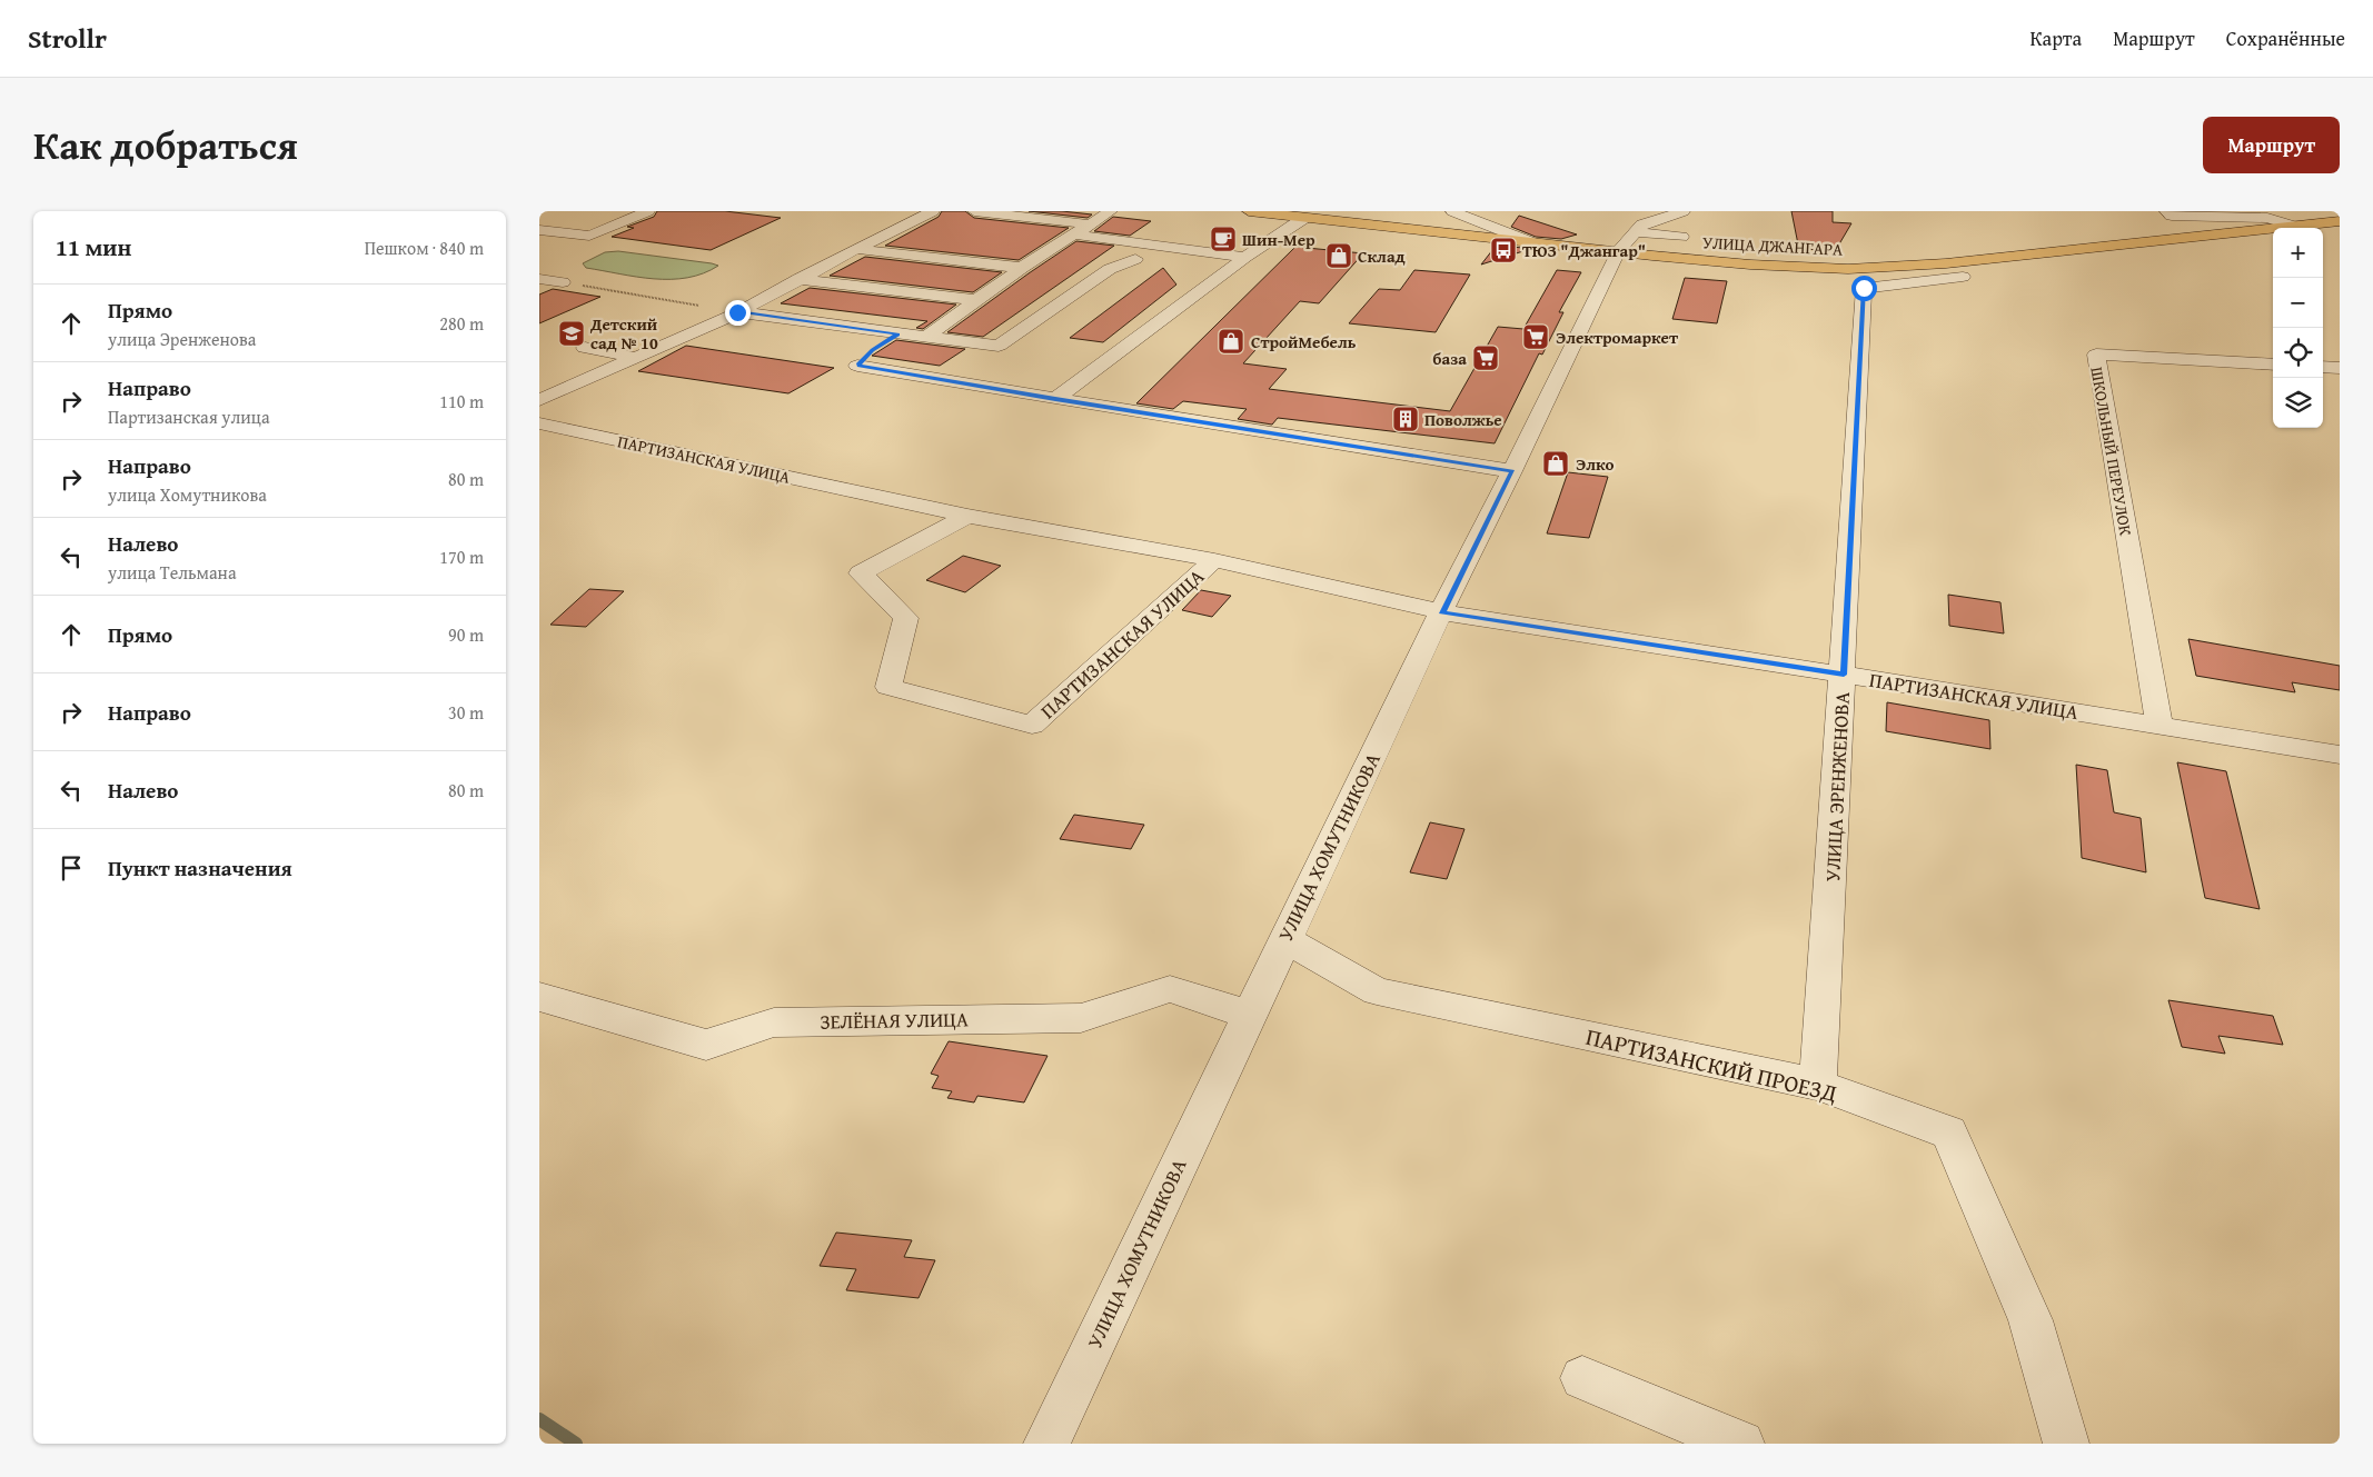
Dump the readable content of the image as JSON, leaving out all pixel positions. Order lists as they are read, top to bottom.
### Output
{
  "streets": {
    "main road": ["УЛИЦА ДЖАНГАРА"],
    "street": [
      "ШКОЛЬНЫЙ ПЕРЕУЛОК",
      "ПАРТИЗАНСКАЯ УЛИЦА",
      "УЛИЦА ЭРЕНЖЕНОВА",
      "УЛИЦА ХОМУТНИКОВА",
      "ЗЕЛЁНАЯ УЛИЦА",
      "ПАРТИЗАНСКИЙ ПРОЕЗД"
    ]
  },
  "crossings": [
    ["УЛИЦА ДЖАНГАРА", "УЛИЦА ХОМУТНИКОВА"],
    ["ШКОЛЬНЫЙ ПЕРЕУЛОК", "ПАРТИЗАНСКАЯ УЛИЦА"],
    ["ПАРТИЗАНСКАЯ УЛИЦА", "УЛИЦА ЭРЕНЖЕНОВА"],
    ["ПАРТИЗАНСКАЯ УЛИЦА", "УЛИЦА ХОМУТНИКОВА"],
    ["УЛИЦА ЭРЕНЖЕНОВА", "ПАРТИЗАНСКИЙ ПРОЕЗД"],
    ["УЛИЦА ХОМУТНИКОВА", "ЗЕЛЁНАЯ УЛИЦА"],
    ["УЛИЦА ХОМУТНИКОВА", "ПАРТИЗАНСКИЙ ПРОЕЗД"]
  ],
  "places": {
    "cafe": ["Шин-Мер"],
    "bus stop": ["ТЮЗ \"Джангар\""],
    "shop": ["Склад", "СтройМебель", "Элко"],
    "school or university": ["Детский сад № 10"],
    "supermarket": ["Электромаркет", "база"],
    "building": ["Поволжье"]
  },
  "page": {
    "header": "Strollr",
    "nav": ["Карта", "Маршрут", "Сохранённые"],
    "title": "Как добраться",
    "buttons": "Маршрут",
    "heading": ["11 мин", "Пешком · 840 m"],
    "map_buttons": ["+", "−"],
    "list": [
      ["Прямо", "улица Эренженова", "280 m"],
      ["Направо", "Партизанская улица", "110 m"],
      ["Направо", "улица Хомутникова", "80 m"],
      ["Налево", "улица Тельмана", "170 m"],
      ["Прямо", "90 m"],
      ["Направо", "30 m"],
      ["Налево", "80 m"],
      "Пункт назначения"
    ]
  }
}
